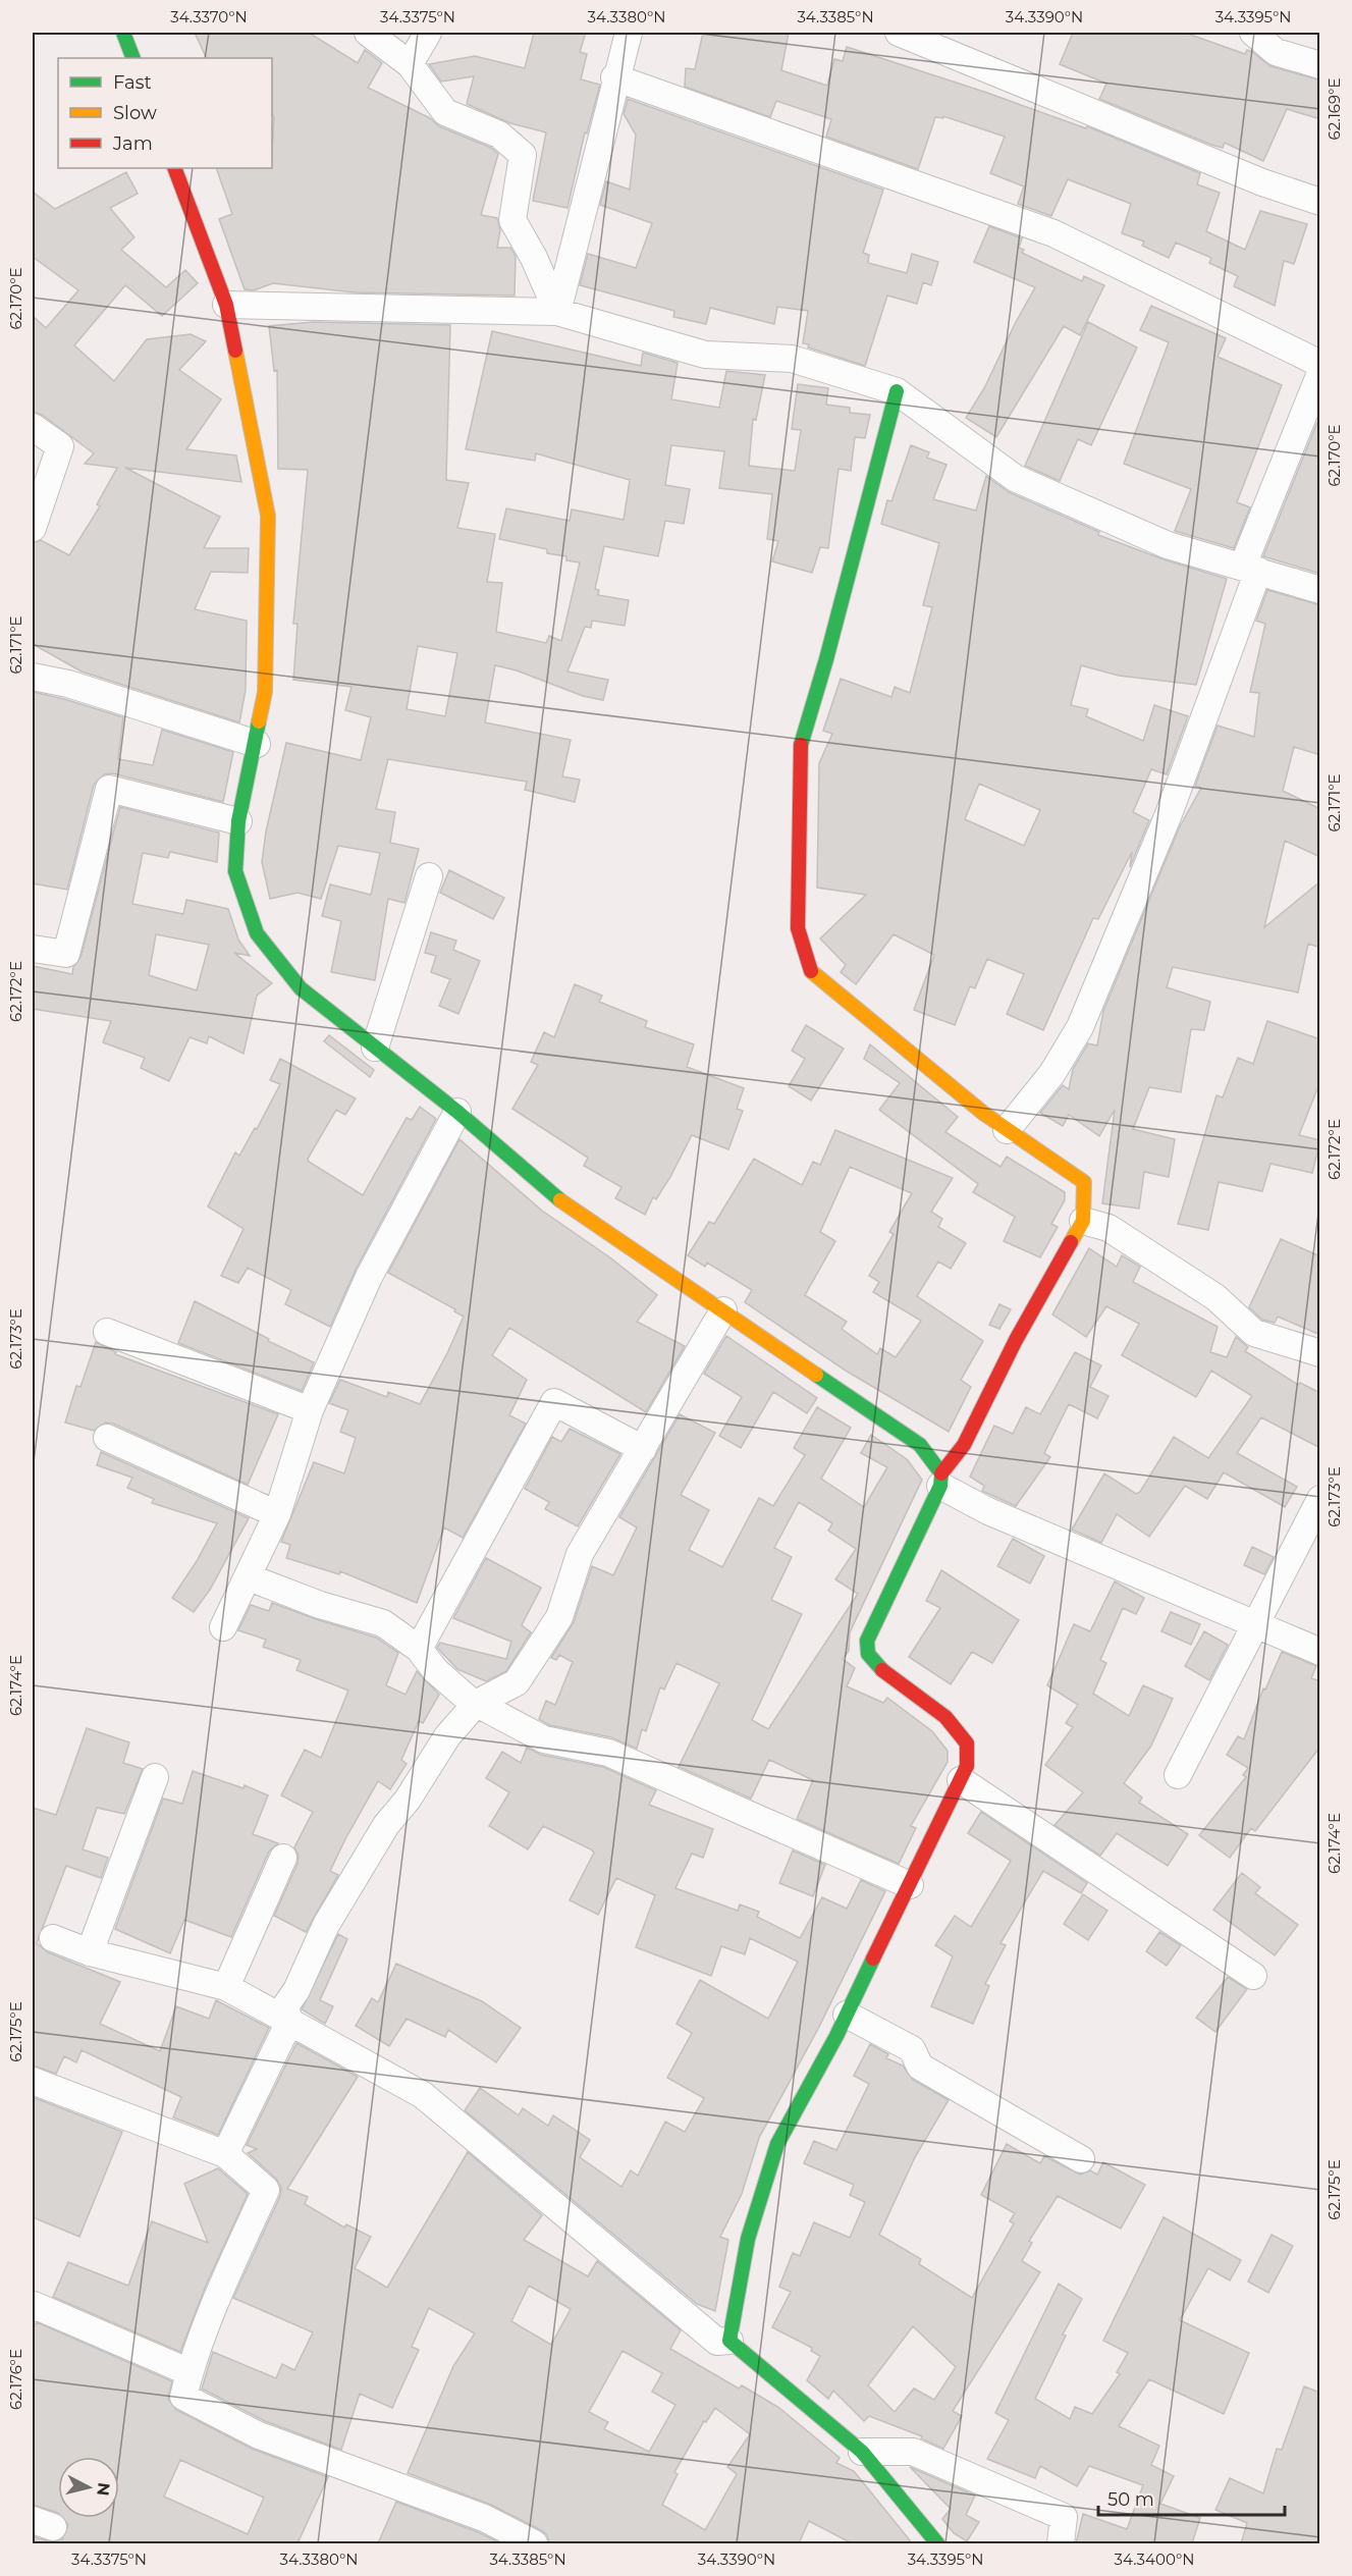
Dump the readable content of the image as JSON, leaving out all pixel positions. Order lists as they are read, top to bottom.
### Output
{
  "legend": ["Fast", "Slow", "Jam"],
  "scale_bar": "50 m",
  "north": "right",
  "coordinates": [
    "34.3370°N",
    "34.3375°N",
    "34.3380°N",
    "34.3385°N",
    "34.3390°N",
    "34.3395°N",
    "62.169°E",
    "62.170°E",
    "62.171°E",
    "62.172°E",
    "62.173°E",
    "62.174°E",
    "62.175°E",
    "62.176°E",
    "34.3400°N"
  ]
}
